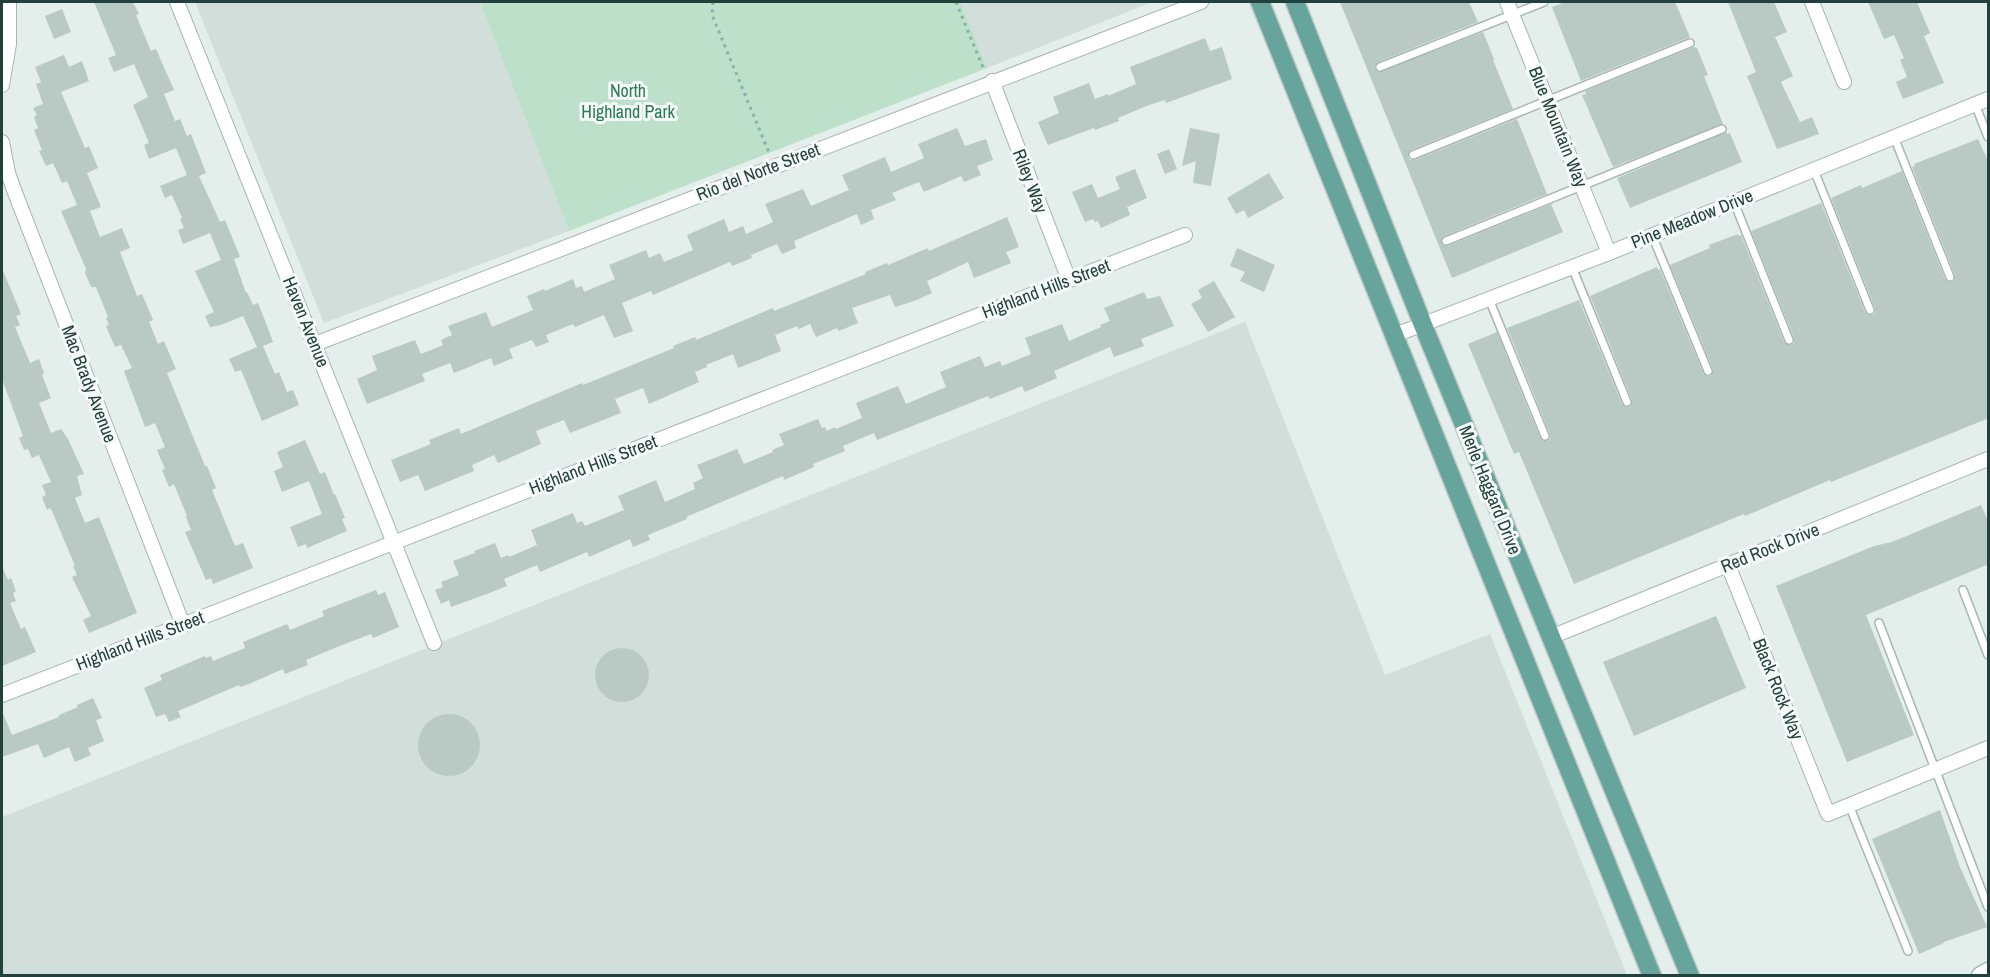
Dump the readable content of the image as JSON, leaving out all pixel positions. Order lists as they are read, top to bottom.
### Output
{
  "streets": {
    "main road": ["Merle Haggard Drive"],
    "street": [
      "Blue Mountain Way",
      "Rio del Norte Street",
      "Riley Way",
      "Pine Meadow Drive",
      "Highland Hills Street",
      "Haven Avenue",
      "Mac Brady Avenue",
      "Red Rock Drive",
      "Black Rock Way"
    ]
  },
  "crossings": [
    ["Blue Mountain Way", "Pine Meadow Drive"],
    ["Rio del Norte Street", "Riley Way"],
    ["Rio del Norte Street", "Haven Avenue"],
    ["Riley Way", "Highland Hills Street"],
    ["Pine Meadow Drive", "Merle Haggard Drive"],
    ["Highland Hills Street", "Haven Avenue"],
    ["Highland Hills Street", "Mac Brady Avenue"],
    ["Merle Haggard Drive", "Red Rock Drive"],
    ["Red Rock Drive", "Black Rock Way"]
  ],
  "parks": ["North Highland Park"]
}
